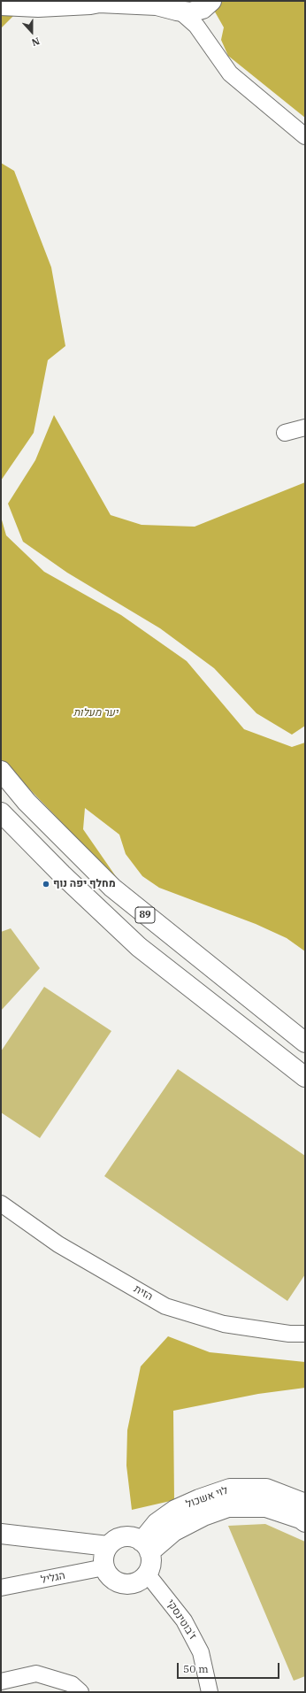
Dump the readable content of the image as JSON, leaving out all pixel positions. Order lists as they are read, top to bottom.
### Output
{
  "streets": {
    "main road": ["89", "לוי אשכול"],
    "street": ["הזית", "הגליל", "ז'בוטינסקי"]
  },
  "crossings": [
    ["לוי אשכול", "הגליל"],
    ["לוי אשכול", "ז'בוטינסקי"],
    ["הגליל", "ז'בוטינסקי"]
  ],
  "parks": ["יער מעלות"],
  "places": ["מחלף יפה נוף"],
  "scale_bar": "50 m",
  "north": "bottom"
}
